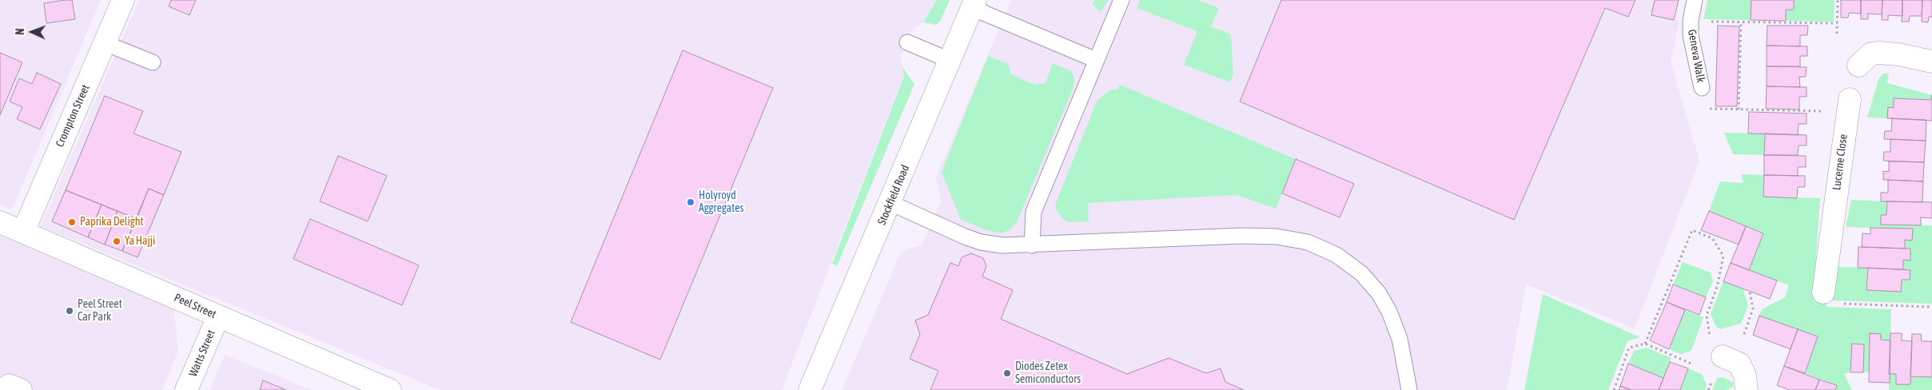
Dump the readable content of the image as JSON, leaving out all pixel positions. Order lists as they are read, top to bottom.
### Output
{
  "streets": {
    "street": [
      "Crompton Street",
      "Lucerne Close",
      "Stockfield Road",
      "Peel Street",
      "Watts Street"
    ],
    "lane": ["Geneva Walk"]
  },
  "crossings": [
    ["Crompton Street", "Peel Street"],
    ["Peel Street", "Watts Street"]
  ],
  "places": [
    "Holyroyd Aggregates",
    "Paprika Delight",
    "Ya Hajji",
    "Peel Street Car Park",
    "Diodes Zetex Semiconductors"
  ],
  "north": "left"
}
